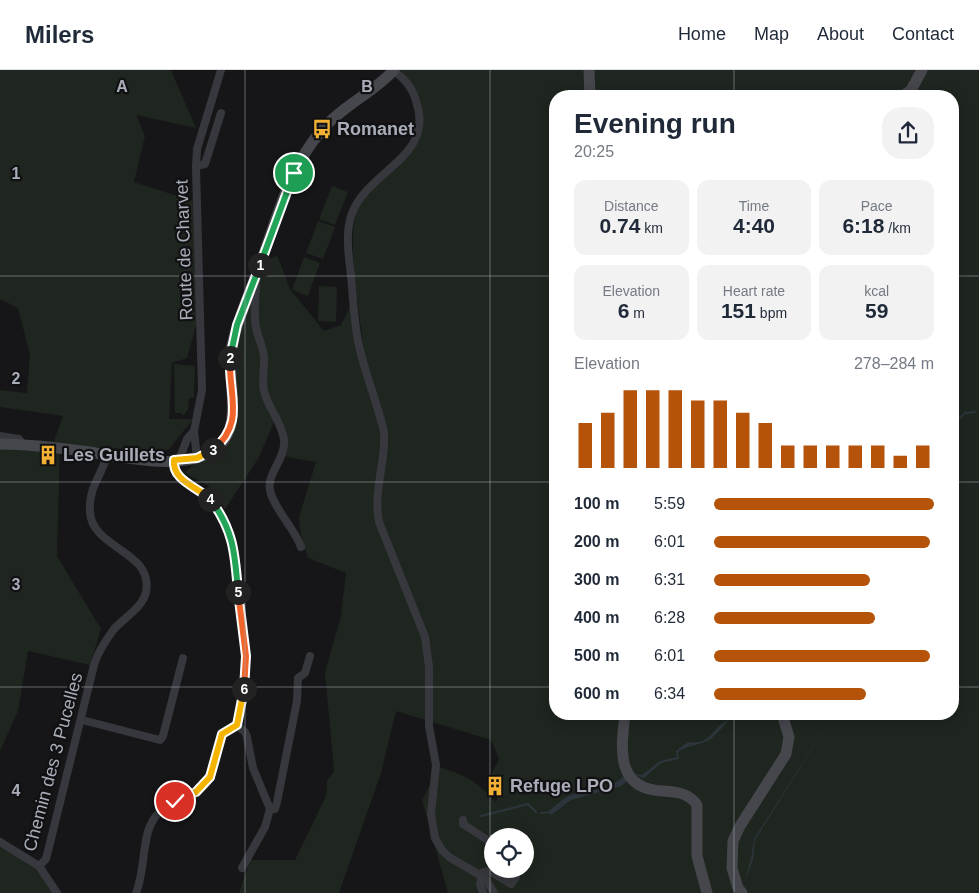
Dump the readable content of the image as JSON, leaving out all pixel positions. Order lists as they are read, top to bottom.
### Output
{
  "streets": {
    "street": ["Route de Charvet", "Chemin des 3 Pucelles"]
  },
  "places": {
    "bus stop": ["Romanet"],
    "building": ["Les Guillets", "Refuge LPO"]
  },
  "page": {
    "header": "Milers",
    "nav": [
      "Home",
      "Map",
      "About",
      "Contact"
    ],
    "heading": ["Evening run", "20:25"],
    "stats": [
      ["Distance", "0.74 km"],
      ["Time", "4:40"],
      ["Pace", "6:18 /km"],
      ["Elevation", "6 m"],
      ["Heart rate", "151 bpm"],
      ["kcal", "59"]
    ],
    "pins": [
      "1",
      "2",
      "3",
      "4",
      "5",
      "6"
    ],
    "chart": ["Elevation", "278–284 m"],
    "list": [
      {
        "name": "100 m",
        "note": "5:59"
      },
      {
        "name": "200 m",
        "note": "6:01"
      },
      {
        "name": "300 m",
        "note": "6:31"
      },
      {
        "name": "400 m",
        "note": "6:28"
      },
      {
        "name": "500 m",
        "note": "6:01"
      },
      {
        "name": "600 m",
        "note": "6:34"
      }
    ]
  },
  "grid": {
    "columns": ["A", "B"],
    "rows": [
      "1",
      "2",
      "3",
      "4"
    ]
  }
}
